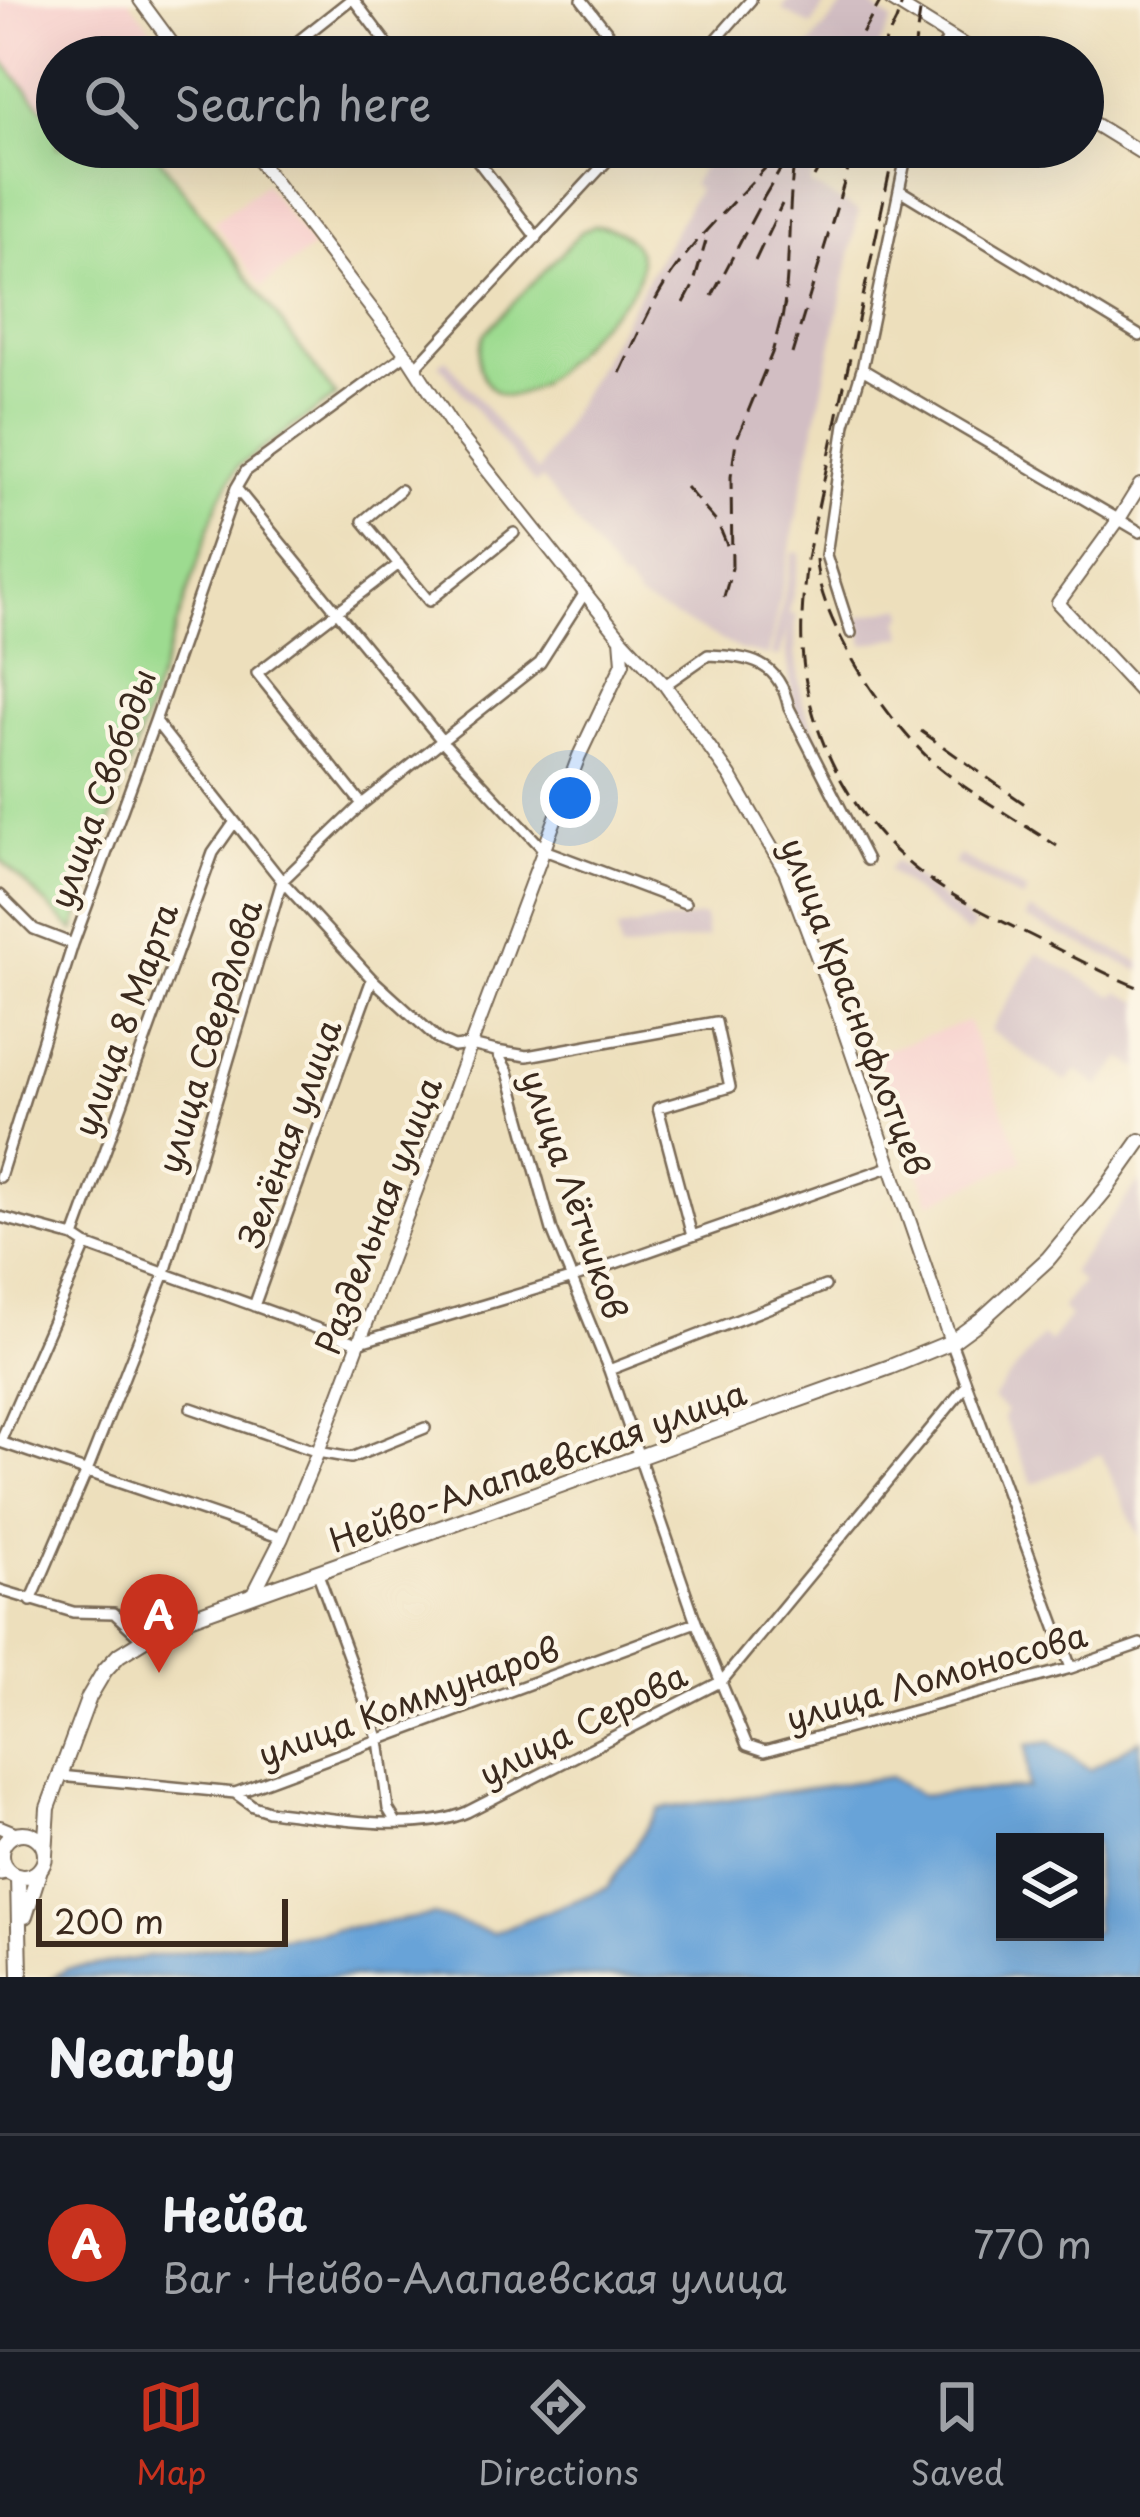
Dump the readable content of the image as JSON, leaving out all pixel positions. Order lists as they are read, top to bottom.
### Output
{
  "streets": {
    "main road": ["Нейво-Алапаевская улица"],
    "street": [
      "улица Свободы",
      "улица Краснофлотцев",
      "улица 8 Марта",
      "улица Свердлова",
      "Зелёная улица",
      "улица Лётчиков",
      "Раздельная улица",
      "улица Ломоносова",
      "улица Коммунаров",
      "улица Серова"
    ]
  },
  "crossings": [
    ["улица Свободы", "улица Лётчиков"],
    ["улица Краснофлотцев", "улица Свердлова"],
    ["улица Краснофлотцев", "Раздельная улица"],
    ["улица Краснофлотцев", "Нейво-Алапаевская улица"],
    ["улица Краснофлотцев", "улица Ломоносова"],
    ["улица Краснофлотцев", "улица Серова"],
    ["улица 8 Марта", "улица Лётчиков"],
    ["улица Свердлова", "улица Лётчиков"],
    ["Зелёная улица", "улица Лётчиков"],
    ["улица Лётчиков", "Раздельная улица"],
    ["улица Лётчиков", "Нейво-Алапаевская улица"],
    ["улица Лётчиков", "улица Ломоносова"],
    ["улица Лётчиков", "улица Коммунаров"],
    ["улица Лётчиков", "улица Серова"],
    ["Раздельная улица", "Нейво-Алапаевская улица"],
    ["Нейво-Алапаевская улица", "улица Коммунаров"],
    ["улица Коммунаров", "улица Серова"]
  ],
  "scale_bar": "200 m",
  "page": {
    "search": "Search here",
    "pins": "A",
    "scale": "200 m",
    "heading": "Nearby",
    "list": [
      {
        "mark": "A",
        "name": "Нейва",
        "note": "Bar · Нейво-Алапаевская улица",
        "value": "770 m"
      }
    ],
    "nav": ["Map", "Directions", "Saved"]
  }
}
